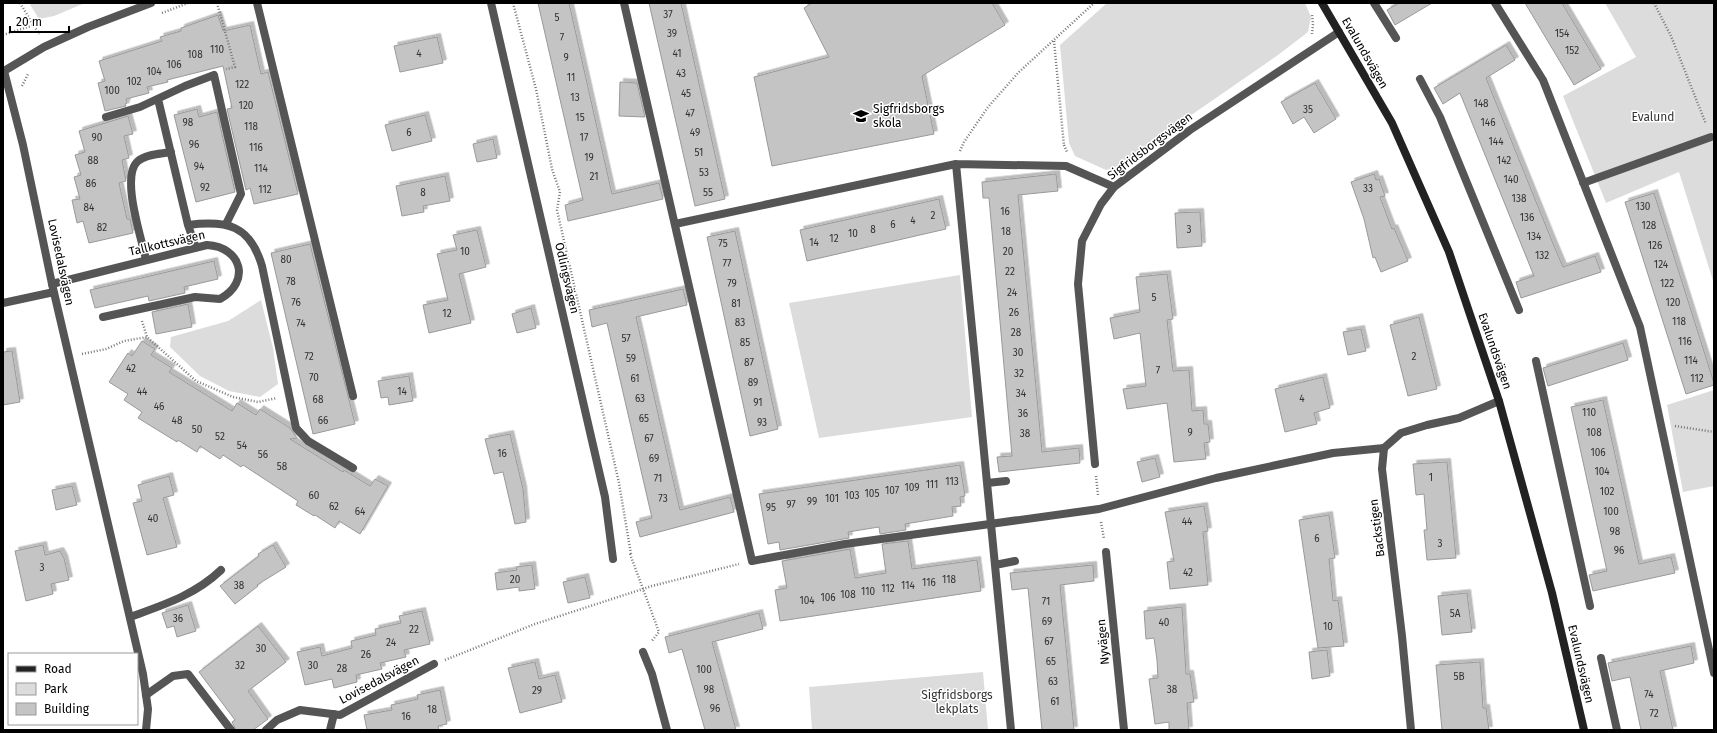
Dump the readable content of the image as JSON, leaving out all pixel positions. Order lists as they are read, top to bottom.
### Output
{
  "streets": {
    "street": [
      "Evalundsvägen",
      "Sigfridsborgsvägen",
      "Tallkottsvägen",
      "Lovisedalsvägen",
      "Odlingsvägen",
      "Backstigen",
      "Nyvägen"
    ]
  },
  "crossings": [
    ["Evalundsvägen", "Sigfridsborgsvägen"],
    ["Tallkottsvägen", "Lovisedalsvägen"]
  ],
  "parks": ["Evalund", "Sigfridsborgs lekplats"],
  "places": {
    "school or university": ["Sigfridsborgs skola"]
  },
  "house_numbers": [
    "37",
    "5",
    "39",
    "154",
    "7",
    "110",
    "152",
    "4",
    "41",
    "108",
    "9",
    "106",
    "104",
    "43",
    "11",
    "102",
    "122",
    "100",
    "45",
    "13",
    "148",
    "120",
    "35",
    "47",
    "15",
    "98",
    "146",
    "118",
    "6",
    "49",
    "90",
    "17",
    "144",
    "96",
    "116",
    "51",
    "19",
    "88",
    "142",
    "94",
    "114",
    "53",
    "21",
    "140",
    "86",
    "92",
    "33",
    "112",
    "8",
    "55",
    "138",
    "130",
    "84",
    "16",
    "2",
    "136",
    "4",
    "6",
    "128",
    "82",
    "8",
    "3",
    "18",
    "10",
    "134",
    "12",
    "14",
    "75",
    "126",
    "10",
    "20",
    "132",
    "80",
    "77",
    "124",
    "22",
    "78",
    "79",
    "122",
    "24",
    "5",
    "76",
    "120",
    "81",
    "26",
    "12",
    "118",
    "83",
    "74",
    "28",
    "57",
    "116",
    "85",
    "30",
    "72",
    "2",
    "59",
    "114",
    "87",
    "42",
    "7",
    "32",
    "70",
    "61",
    "112",
    "89",
    "44",
    "14",
    "34",
    "63",
    "4",
    "68",
    "91",
    "46",
    "110",
    "36",
    "65",
    "48",
    "66",
    "93",
    "50",
    "9",
    "108",
    "38",
    "52",
    "67",
    "54",
    "106",
    "16",
    "56",
    "69",
    "58",
    "104",
    "1",
    "71",
    "113",
    "111",
    "109",
    "107",
    "102",
    "105",
    "60",
    "103",
    "73",
    "101",
    "99",
    "97",
    "62",
    "95",
    "64",
    "100",
    "40",
    "44",
    "98",
    "6",
    "3",
    "96",
    "3",
    "42",
    "20",
    "118",
    "116",
    "38",
    "114",
    "112",
    "110",
    "108",
    "106",
    "104",
    "71",
    "5A",
    "36",
    "69",
    "40",
    "10",
    "22",
    "67",
    "24",
    "30",
    "26",
    "65",
    "32",
    "30",
    "28",
    "100",
    "5B",
    "63",
    "98",
    "38",
    "29",
    "74",
    "61",
    "96",
    "18",
    "72",
    "16"
  ],
  "legend": ["Road", "Park", "Building"],
  "scale_bar": "20 m"
}
